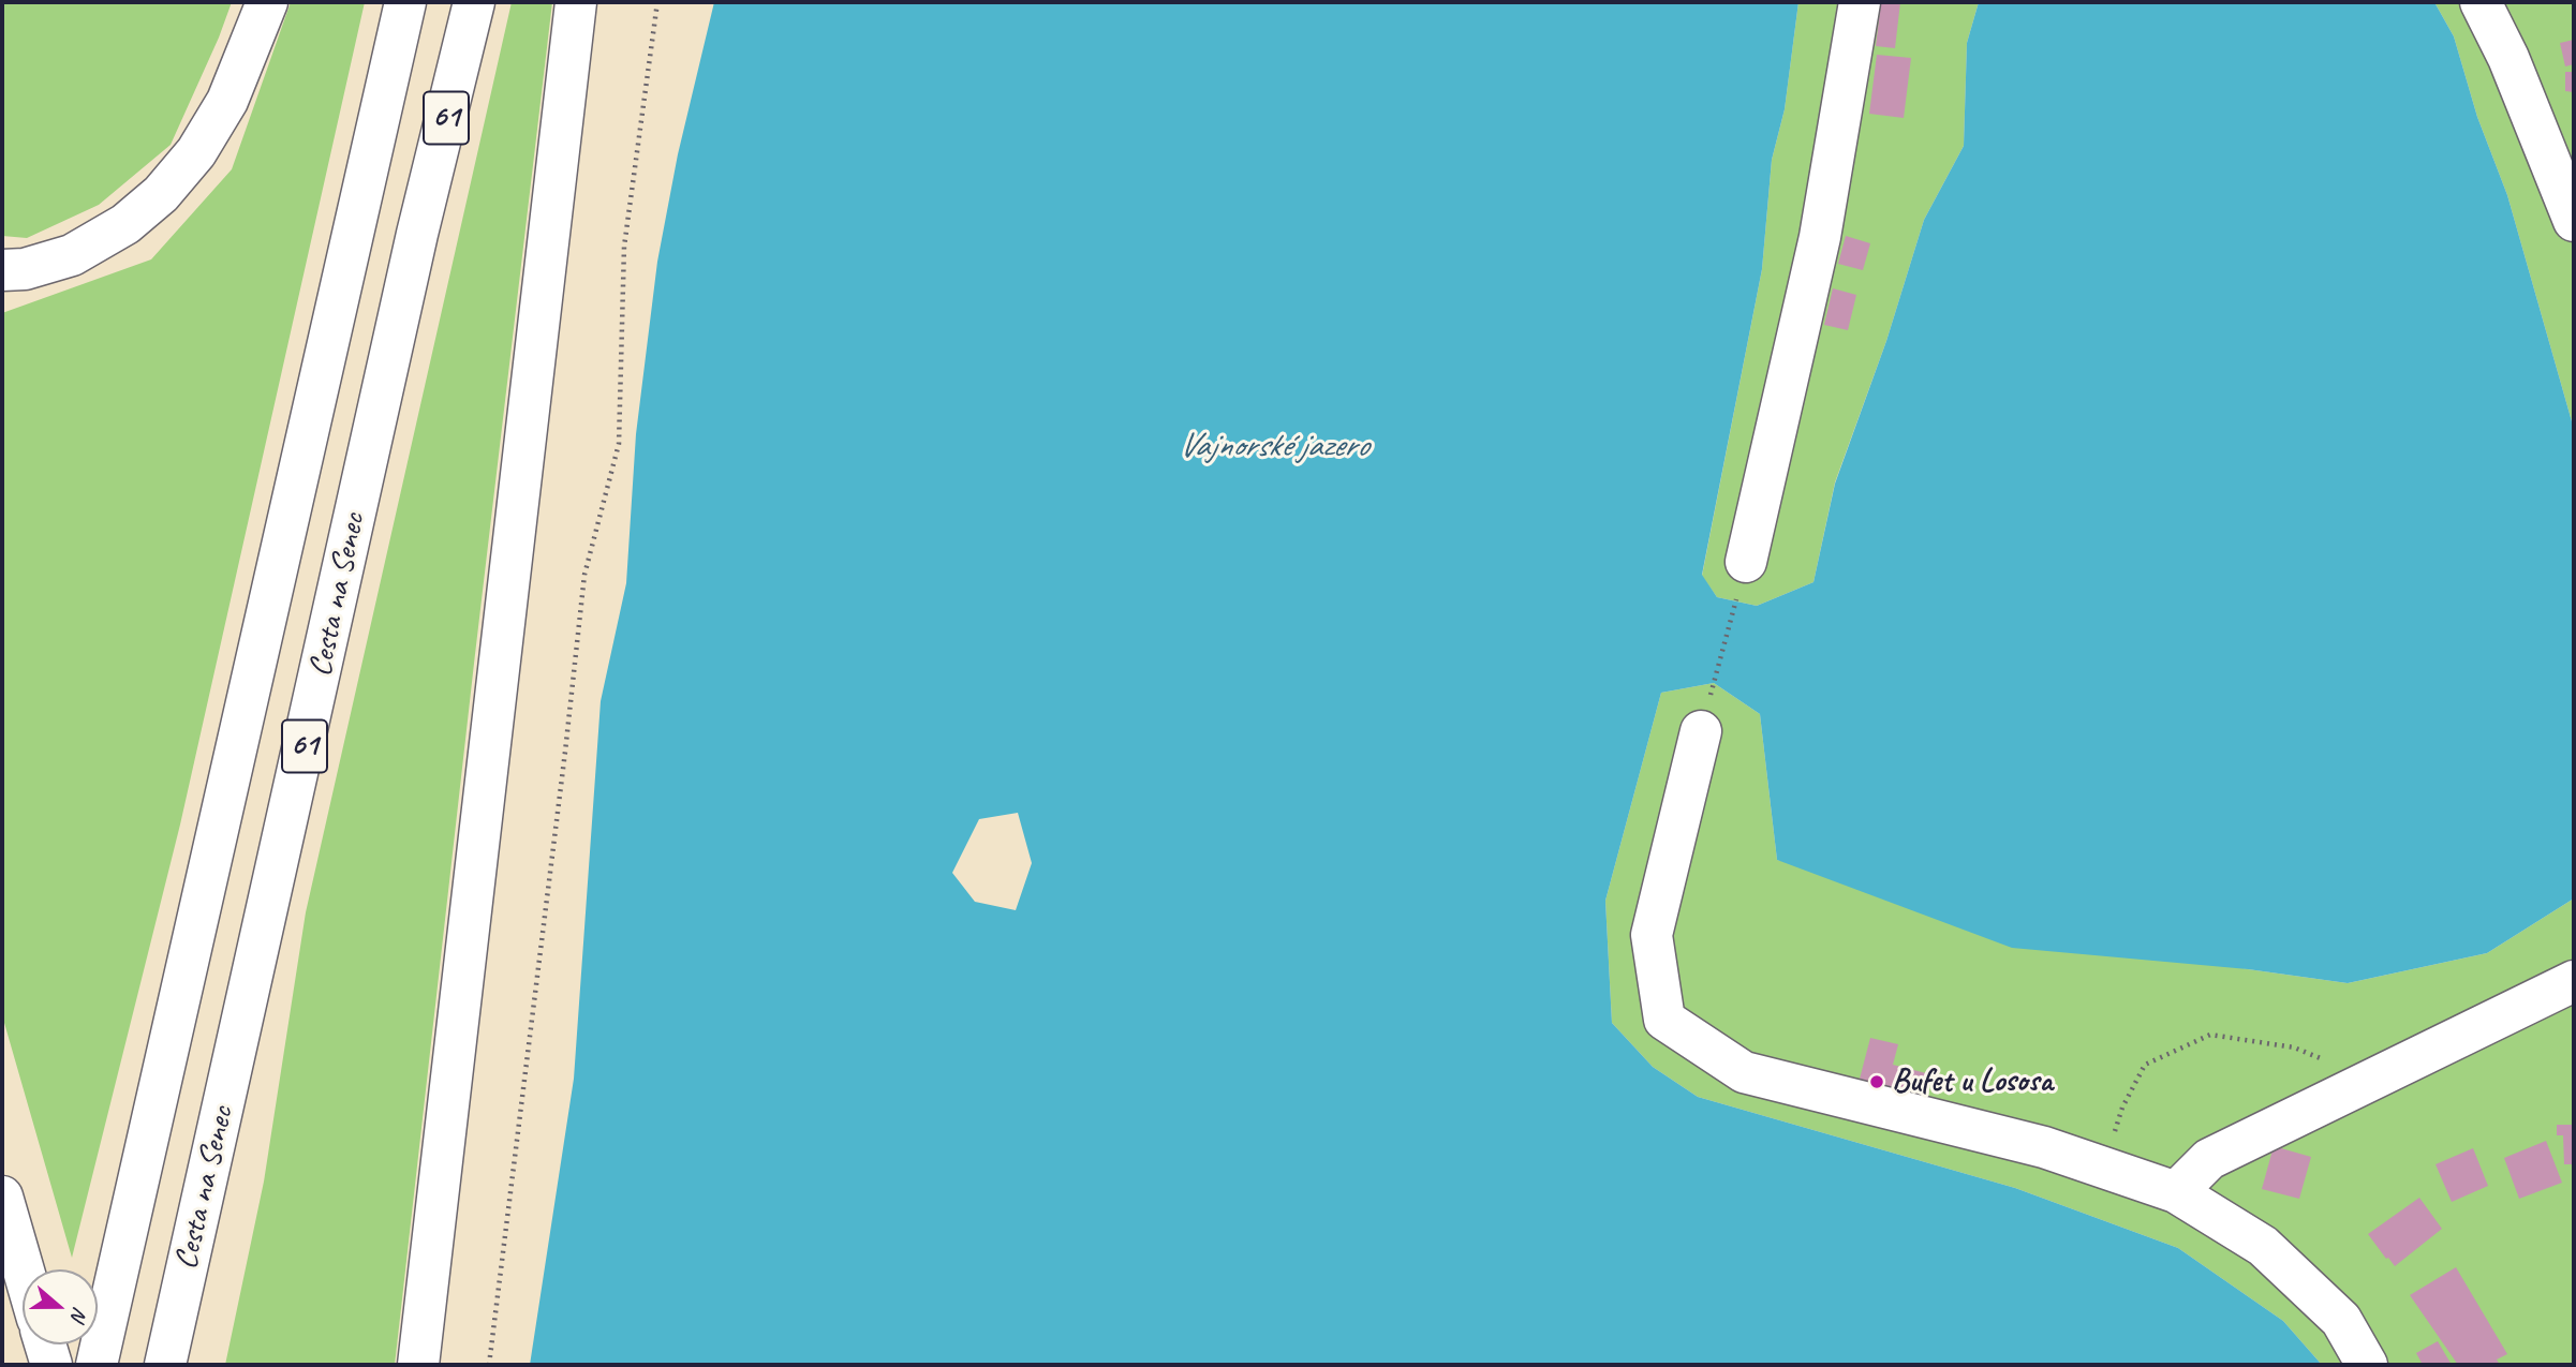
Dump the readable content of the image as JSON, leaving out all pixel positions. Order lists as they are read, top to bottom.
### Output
{
  "streets": {
    "main road": ["61", "Cesta na Senec"]
  },
  "water": ["Vajnorské jazero"],
  "places": ["Bufet u Lososa"],
  "north": "right"
}
